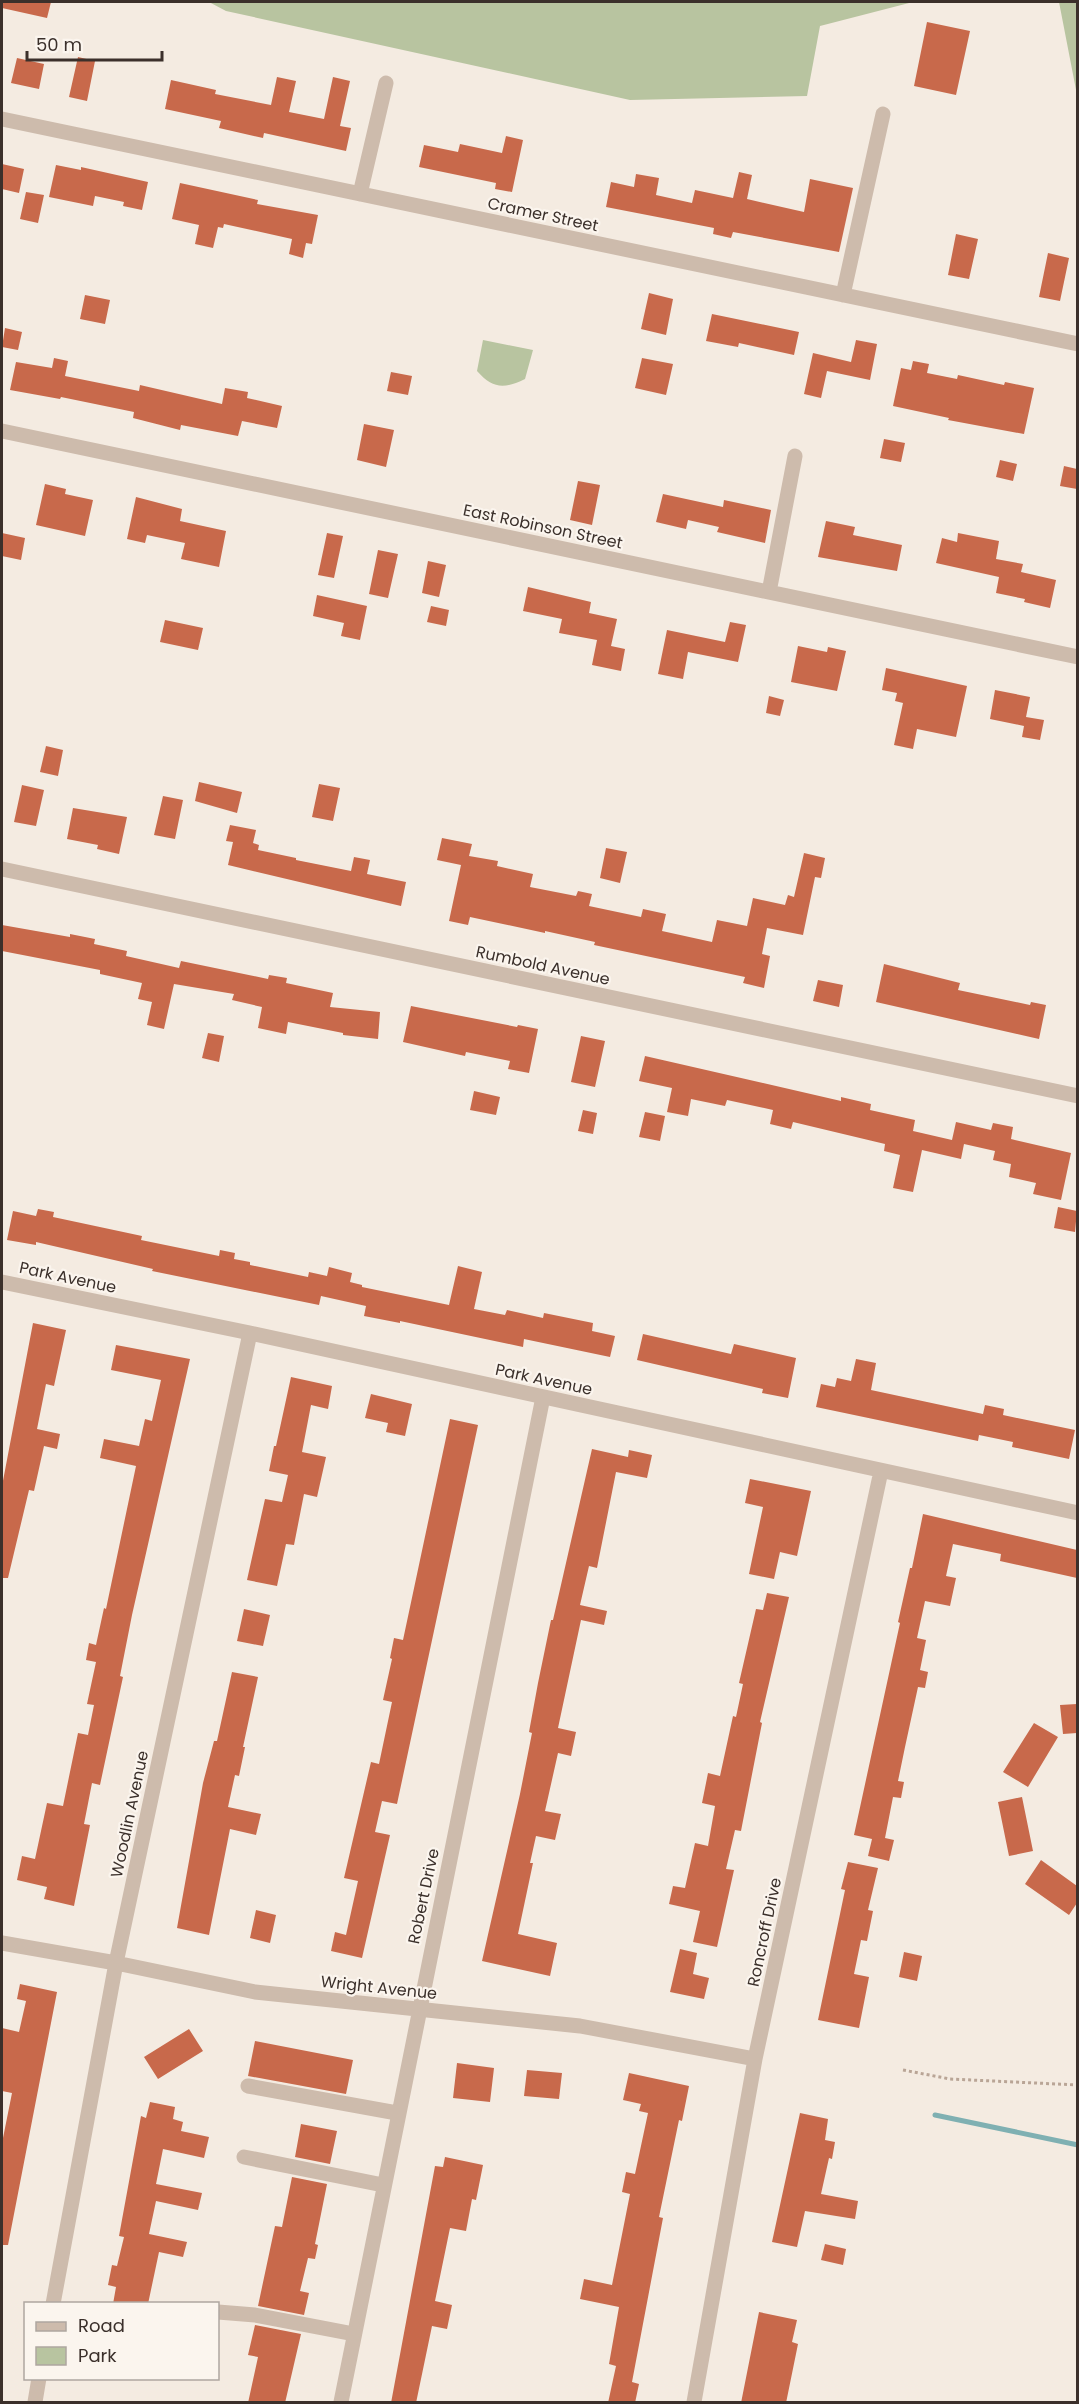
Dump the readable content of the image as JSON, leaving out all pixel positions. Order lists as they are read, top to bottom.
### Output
{
  "streets": {
    "street": [
      "Cramer Street",
      "East Robinson Street",
      "Rumbold Avenue",
      "Park Avenue",
      "Woodlin Avenue",
      "Robert Drive",
      "Roncroff Drive",
      "Wright Avenue"
    ]
  },
  "crossings": [
    ["Park Avenue", "Woodlin Avenue"],
    ["Park Avenue", "Robert Drive"],
    ["Park Avenue", "Roncroff Drive"],
    ["Woodlin Avenue", "Wright Avenue"],
    ["Robert Drive", "Wright Avenue"],
    ["Roncroff Drive", "Wright Avenue"]
  ],
  "legend": ["Road", "Park"],
  "scale_bar": "50 m"
}
